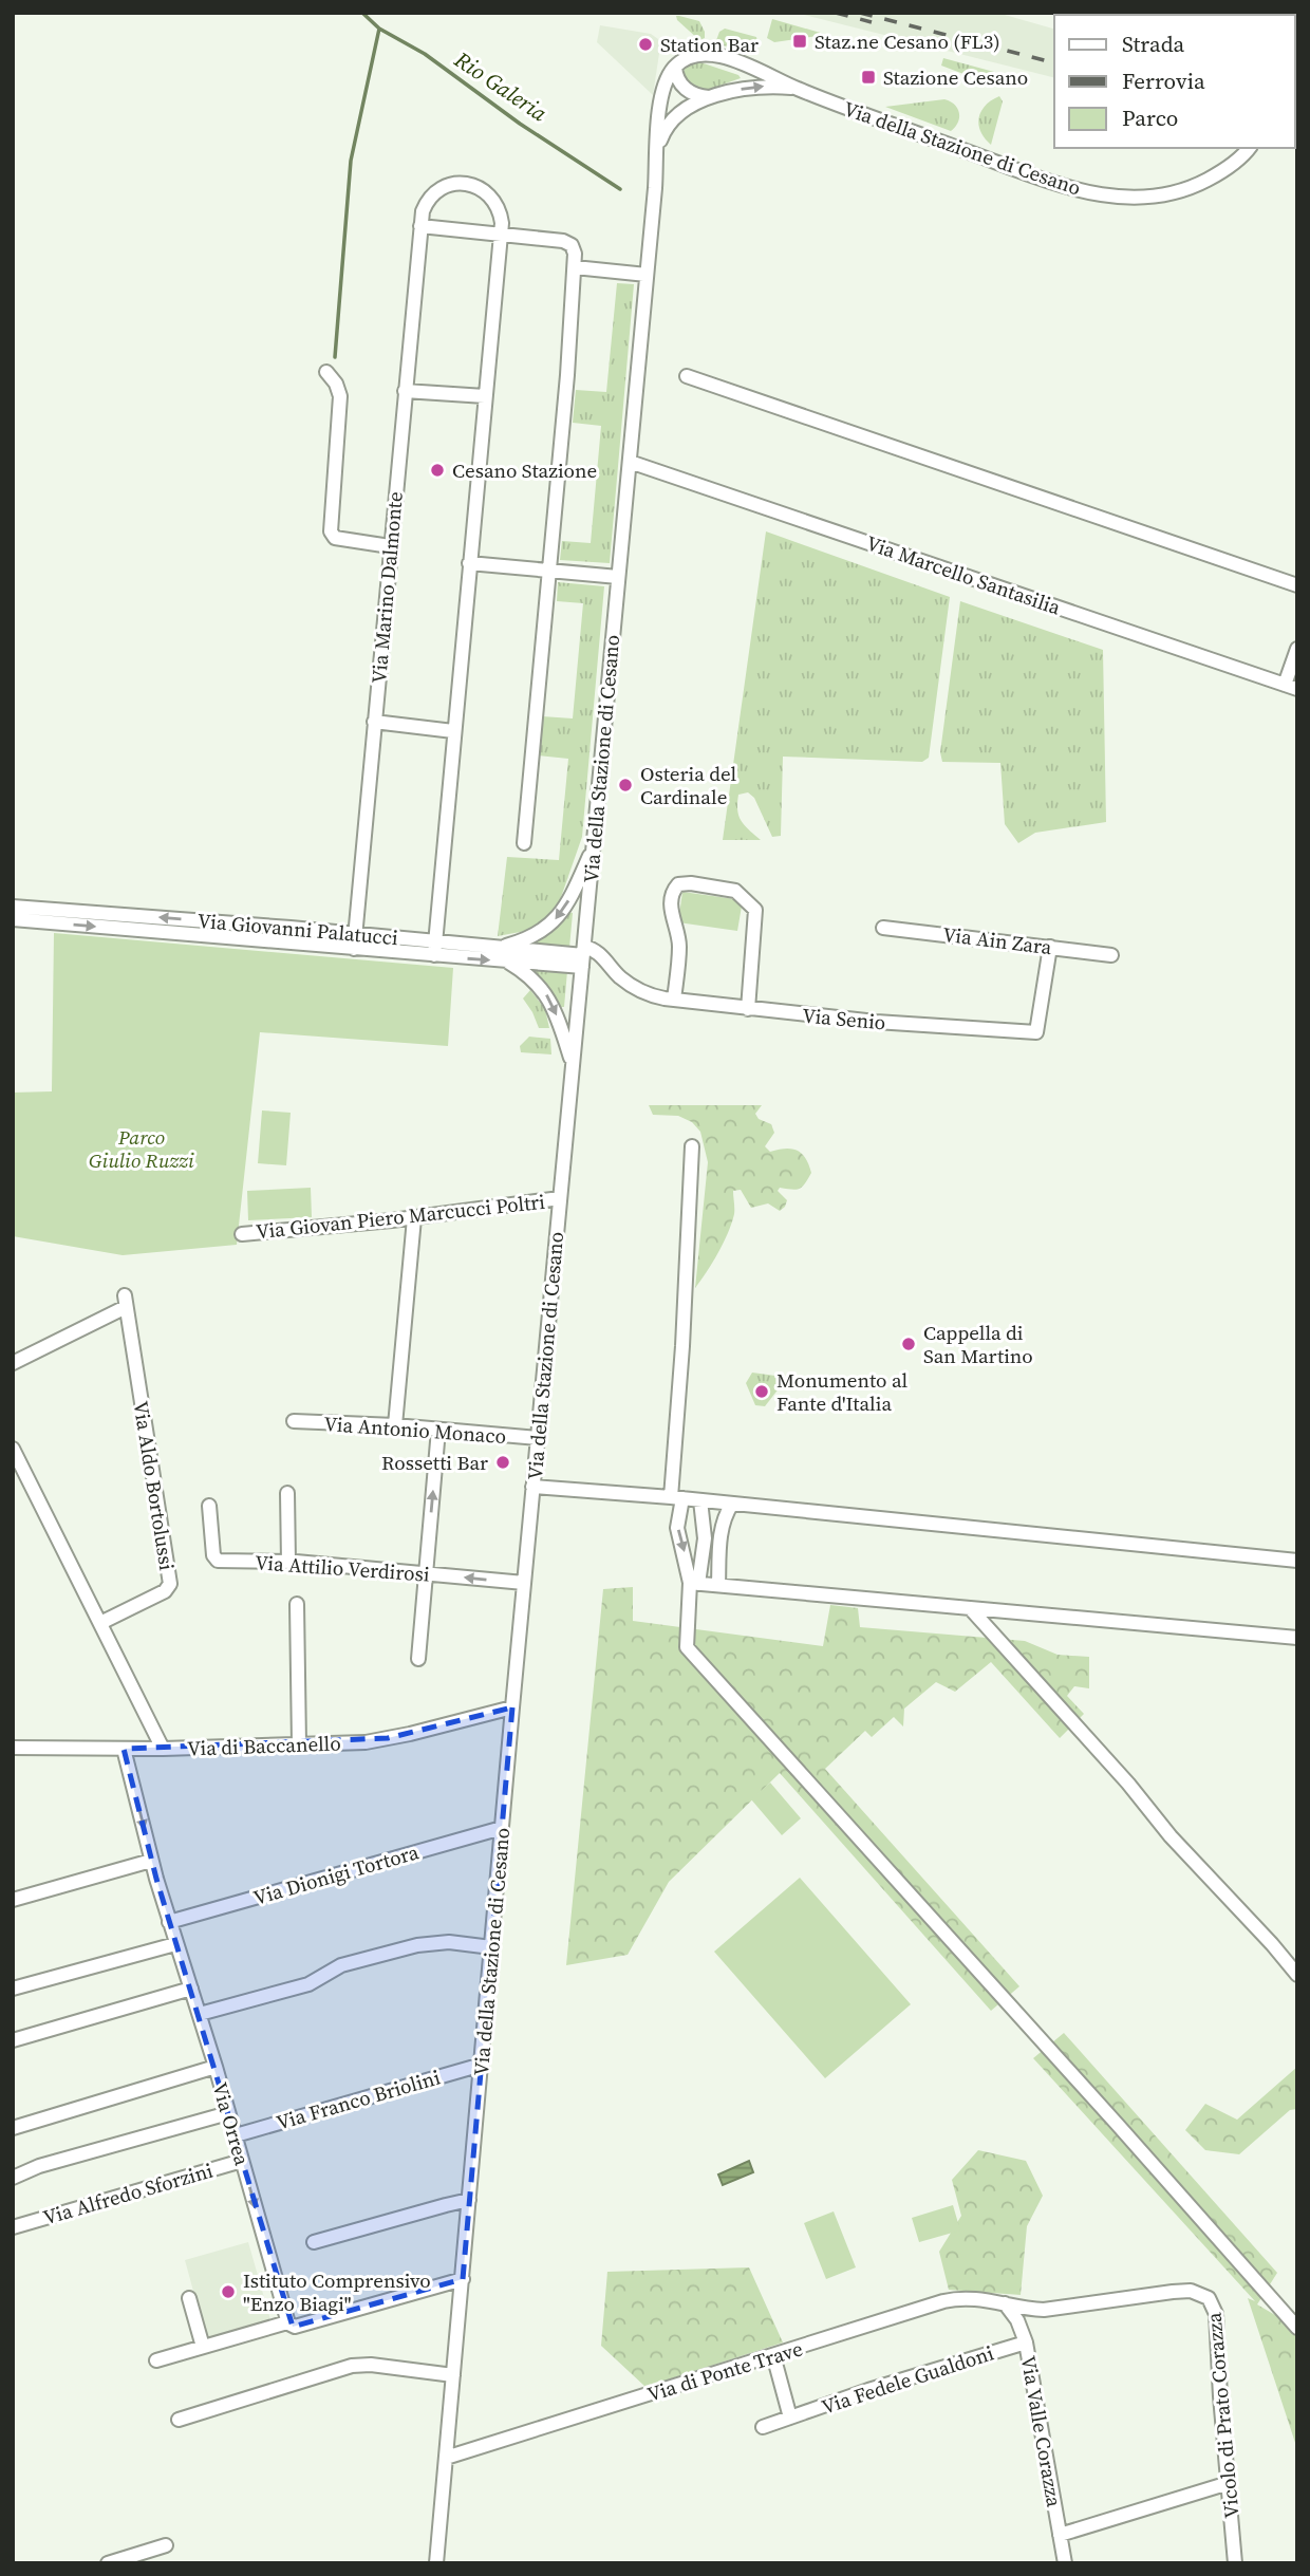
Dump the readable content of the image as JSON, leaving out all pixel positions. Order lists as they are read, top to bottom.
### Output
{
  "streets": {
    "street": [
      "Via della Stazione di Cesano",
      "Via Marcello Santasilia",
      "Via Marino Dalmonte",
      "Via Giovanni Palatucci",
      "Via Ain Zara",
      "Via Senio",
      "Via Giovan Piero Marcucci Poltri",
      "Via Antonio Monaco",
      "Via Aldo Bortolussi",
      "Via Attilio Verdirosi",
      "Via di Baccanello",
      "Via Dionigi Tortora",
      "Via Franco Briolini",
      "Via Orrea",
      "Via Alfredo Sforzini",
      "Via di Ponte Trave",
      "Via Fedele Gualdoni",
      "Vicolo di Prato Corazza",
      "Via Valle Corazza"
    ]
  },
  "crossings": [
    ["Via della Stazione di Cesano", "Via Marcello Santasilia"],
    ["Via della Stazione di Cesano", "Via Giovanni Palatucci"],
    ["Via della Stazione di Cesano", "Via Senio"],
    ["Via della Stazione di Cesano", "Via Giovan Piero Marcucci Poltri"],
    ["Via della Stazione di Cesano", "Via Antonio Monaco"],
    ["Via della Stazione di Cesano", "Via Attilio Verdirosi"],
    ["Via della Stazione di Cesano", "Via di Baccanello"],
    ["Via della Stazione di Cesano", "Via Dionigi Tortora"],
    ["Via della Stazione di Cesano", "Via Franco Briolini"],
    ["Via della Stazione di Cesano", "Via di Ponte Trave"],
    ["Via Marino Dalmonte", "Via Giovanni Palatucci"],
    ["Via Giovanni Palatucci", "Via Senio"],
    ["Via Ain Zara", "Via Senio"],
    ["Via di Baccanello", "Via Orrea"],
    ["Via Dionigi Tortora", "Via Orrea"],
    ["Via Franco Briolini", "Via Orrea"],
    ["Via Orrea", "Via Alfredo Sforzini"],
    ["Via di Ponte Trave", "Vicolo di Prato Corazza"],
    ["Via di Ponte Trave", "Via Valle Corazza"],
    ["Via Fedele Gualdoni", "Via Valle Corazza"],
    ["Vicolo di Prato Corazza", "Via Valle Corazza"]
  ],
  "one_way": ["Via Orrea"],
  "water": ["Rio Galeria"],
  "parks": ["Parco Giulio Ruzzi"],
  "places": {
    "transit": ["Staz.ne Cesano (FL3)", "Stazione Cesano"],
    "other": [
      "Station Bar",
      "Cesano Stazione",
      "Osteria del Cardinale",
      "Cappella di San Martino",
      "Monumento al Fante d'Italia",
      "Rossetti Bar",
      "Istituto Comprensivo \"Enzo Biagi\""
    ]
  },
  "legend": ["Strada", "Ferrovia", "Parco"]
}
